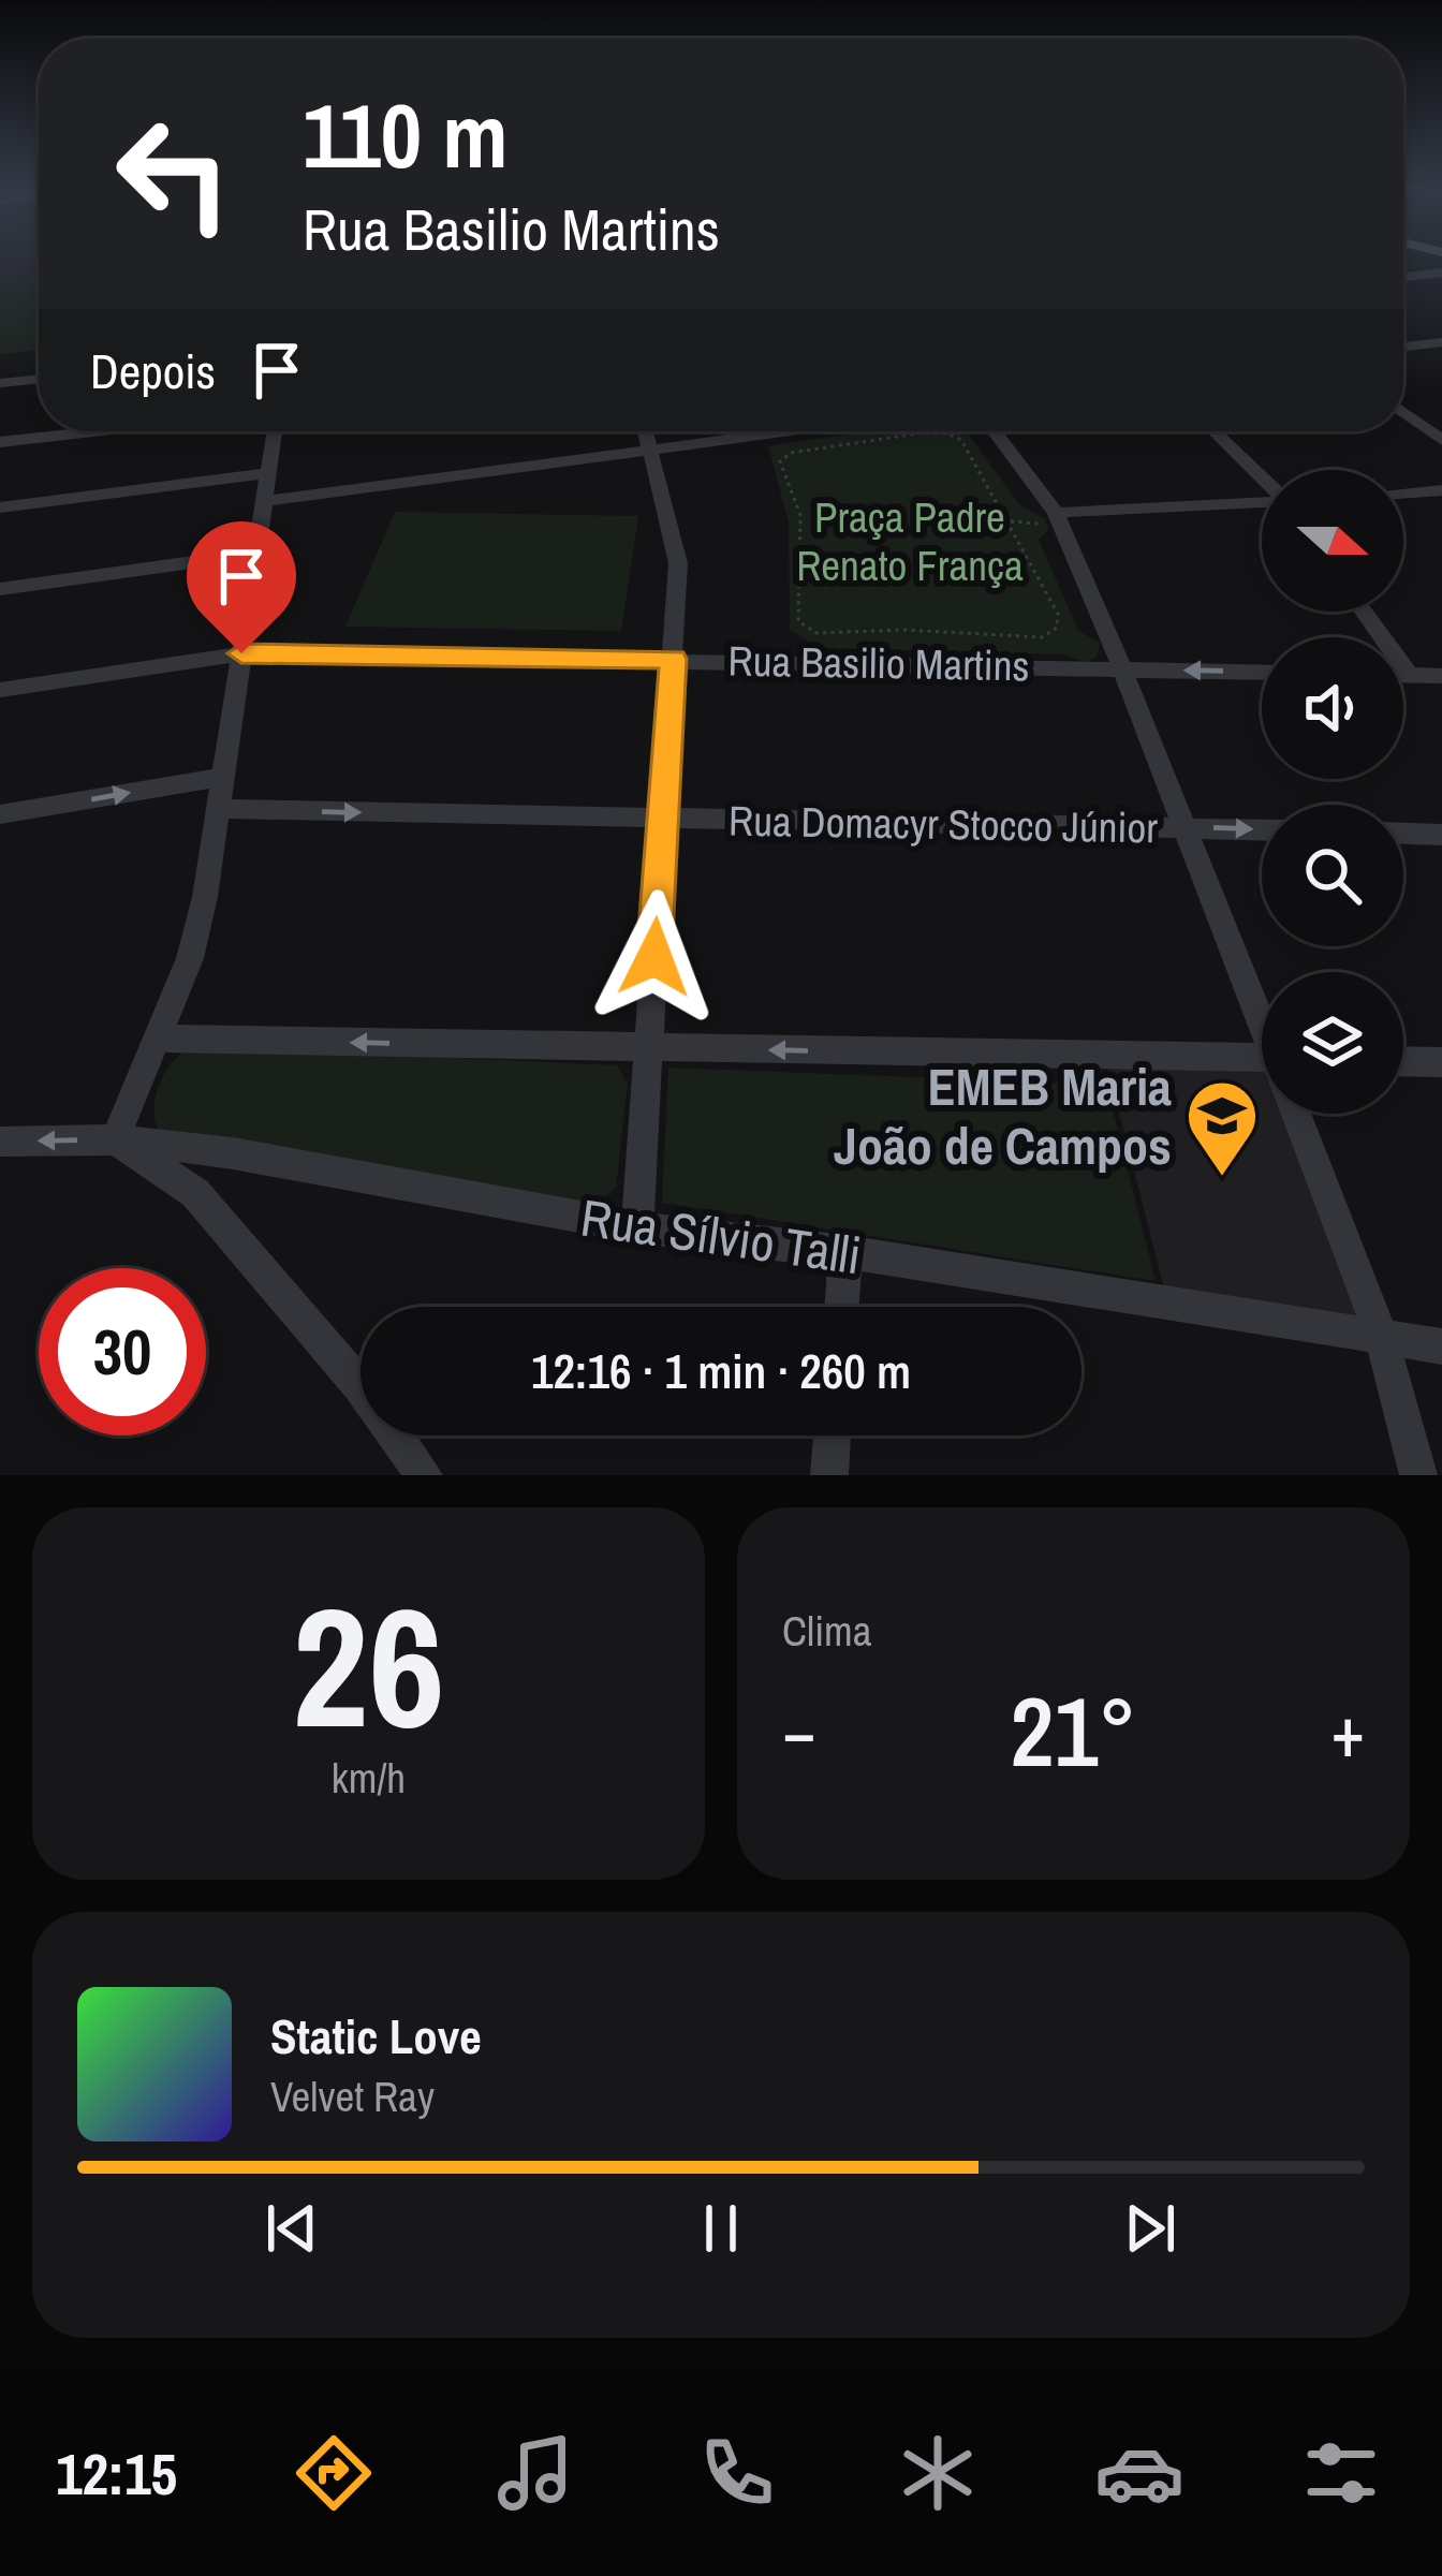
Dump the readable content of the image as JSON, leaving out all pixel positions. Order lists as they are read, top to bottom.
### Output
{
  "streets": {
    "street": ["Rua Basilio Martins", "Rua Domacyr Stocco Júnior", "Rua Sílvio Talli"]
  },
  "one_way": ["Rua Domacyr Stocco Júnior"],
  "parks": ["Praça Padre Renato França"],
  "places": {
    "school or university": ["EMEB Maria João de Campos"]
  },
  "north": "right",
  "page": {
    "turn": ["110 m", "Rua Basilio Martins"],
    "then": "Depois",
    "limit": "30",
    "trip": "12:16 · 1 min · 260 m",
    "tile": [
      ["26", "km/h"],
      "Clima"
    ],
    "heat": ["−", "21°", "+"],
    "song": ["Static Love", "Velvet Ray"],
    "tabs": "12:15"
  }
}
